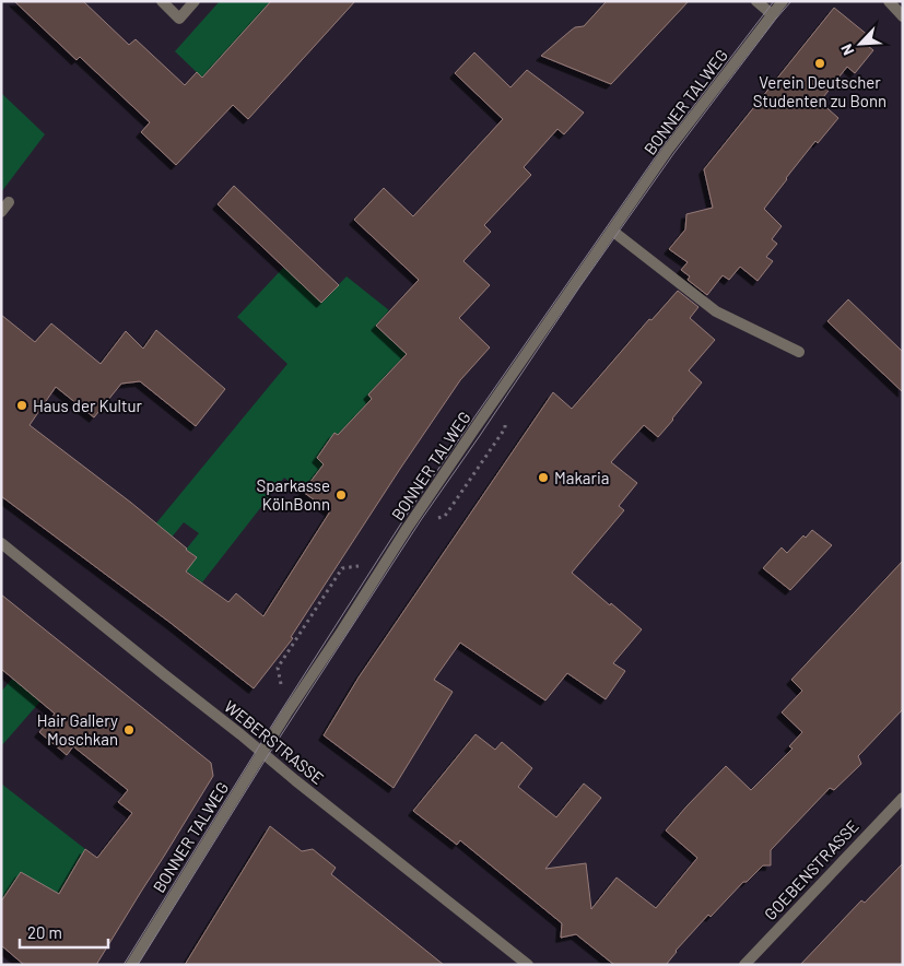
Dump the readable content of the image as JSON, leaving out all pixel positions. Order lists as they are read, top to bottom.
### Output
{
  "streets": {
    "street": ["BONNER TALWEG", "WEBERSTRASSE", "GOEBENSTRASSE"]
  },
  "crossings": [
    ["BONNER TALWEG", "WEBERSTRASSE"]
  ],
  "places": [
    "Verein Deutscher Studenten zu Bonn",
    "Haus der Kultur",
    "Makaria",
    "Sparkasse KölnBonn",
    "Hair Gallery Moschkan"
  ],
  "scale_bar": "20 m",
  "north": "bottom left"
}
